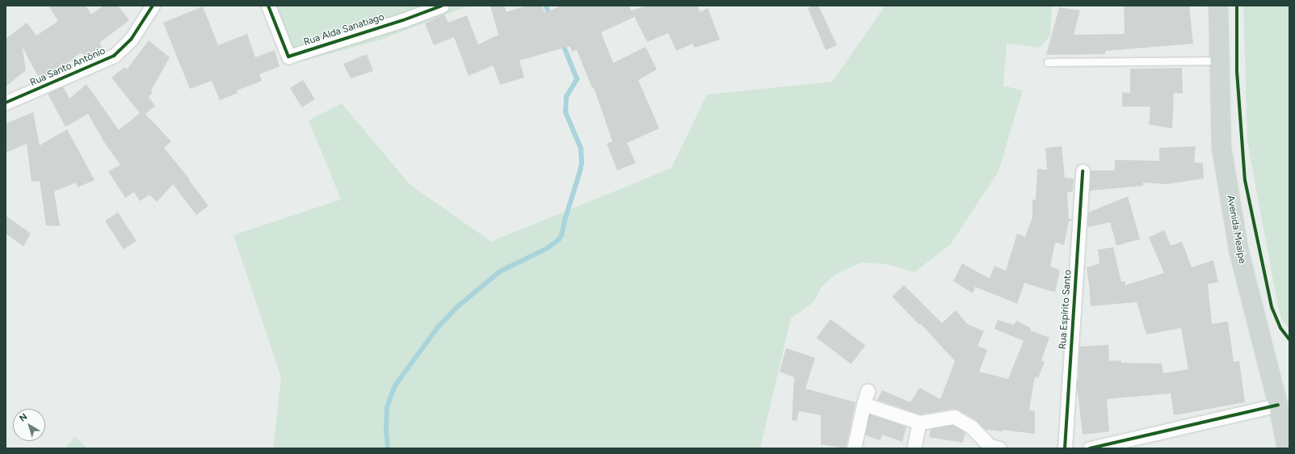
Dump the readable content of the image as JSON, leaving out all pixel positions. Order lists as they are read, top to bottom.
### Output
{
  "streets": {
    "main road": ["Avenida Meaípe"],
    "street": ["Rua Alda Sanatiago", "Rua Santo Antônio", "Rua Espírito Santo"]
  },
  "north": "top left"
}
